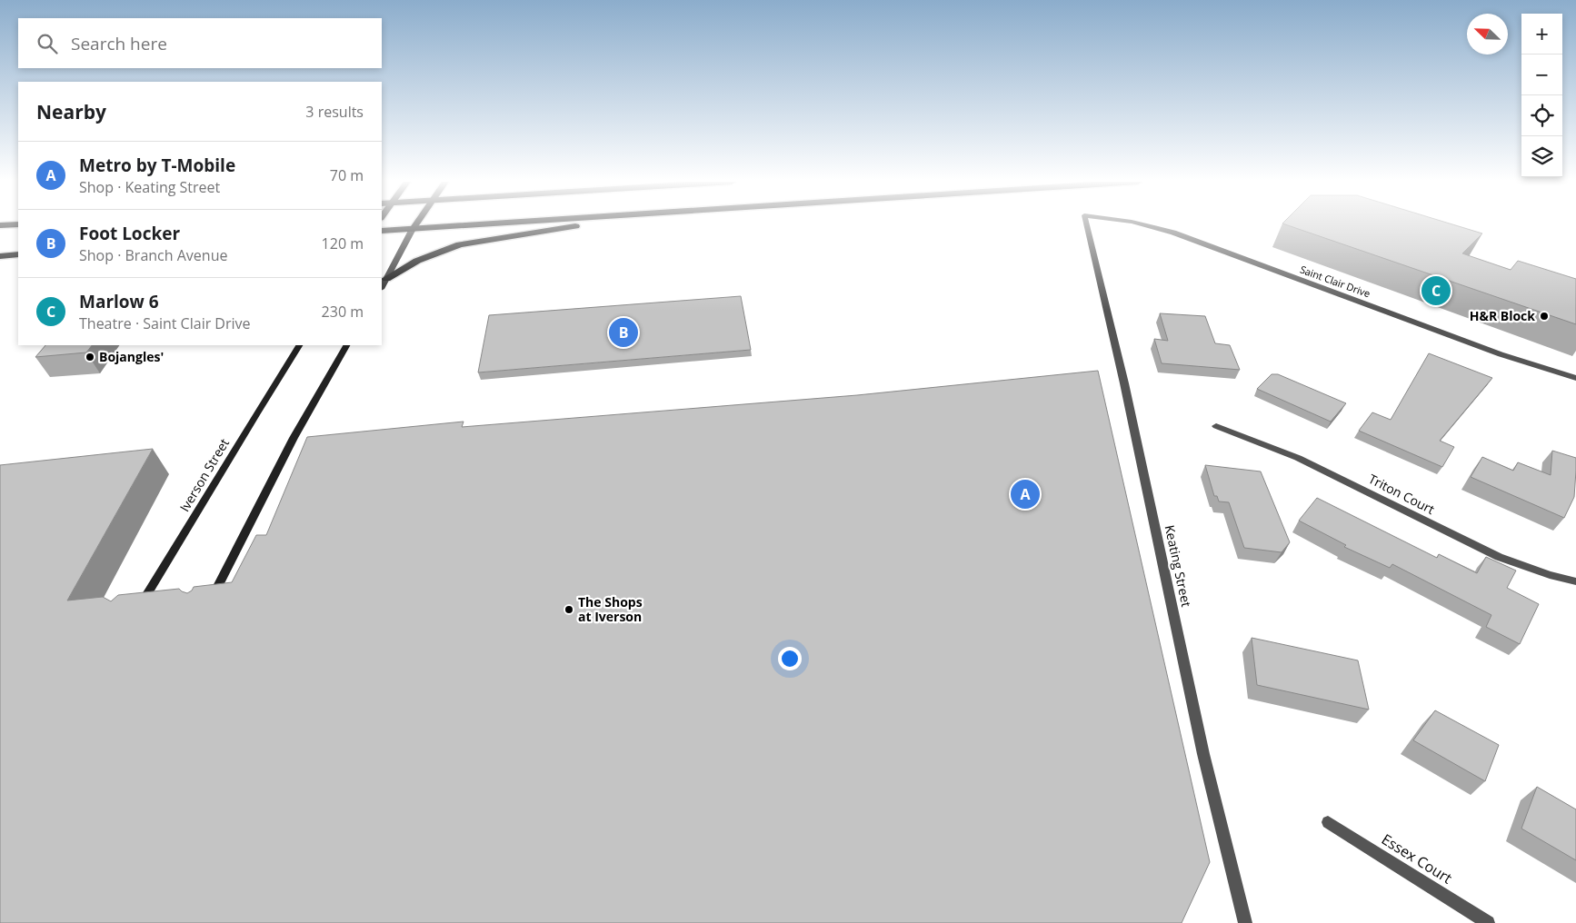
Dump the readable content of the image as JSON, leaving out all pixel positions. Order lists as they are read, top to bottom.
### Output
{
  "streets": {
    "main road": ["Iverson Street"],
    "street": [
      "Saint Clair Drive",
      "Triton Court",
      "Keating Street",
      "Essex Court"
    ]
  },
  "places": ["H&R Block", "Bojangles'", "The Shops at Iverson"],
  "north": "top left",
  "page": {
    "map_buttons": ["+", "−"],
    "search": "Search here",
    "heading": ["Nearby", "3 results"],
    "list": [
      {
        "mark": "A",
        "name": "Metro by T-Mobile",
        "note": "Shop · Keating Street",
        "value": "70 m"
      },
      {
        "mark": "B",
        "name": "Foot Locker",
        "note": "Shop · Branch Avenue",
        "value": "120 m"
      },
      {
        "mark": "C",
        "name": "Marlow 6",
        "note": "Theatre · Saint Clair Drive",
        "value": "230 m"
      }
    ],
    "pins": ["C", "B", "A"]
  }
}
